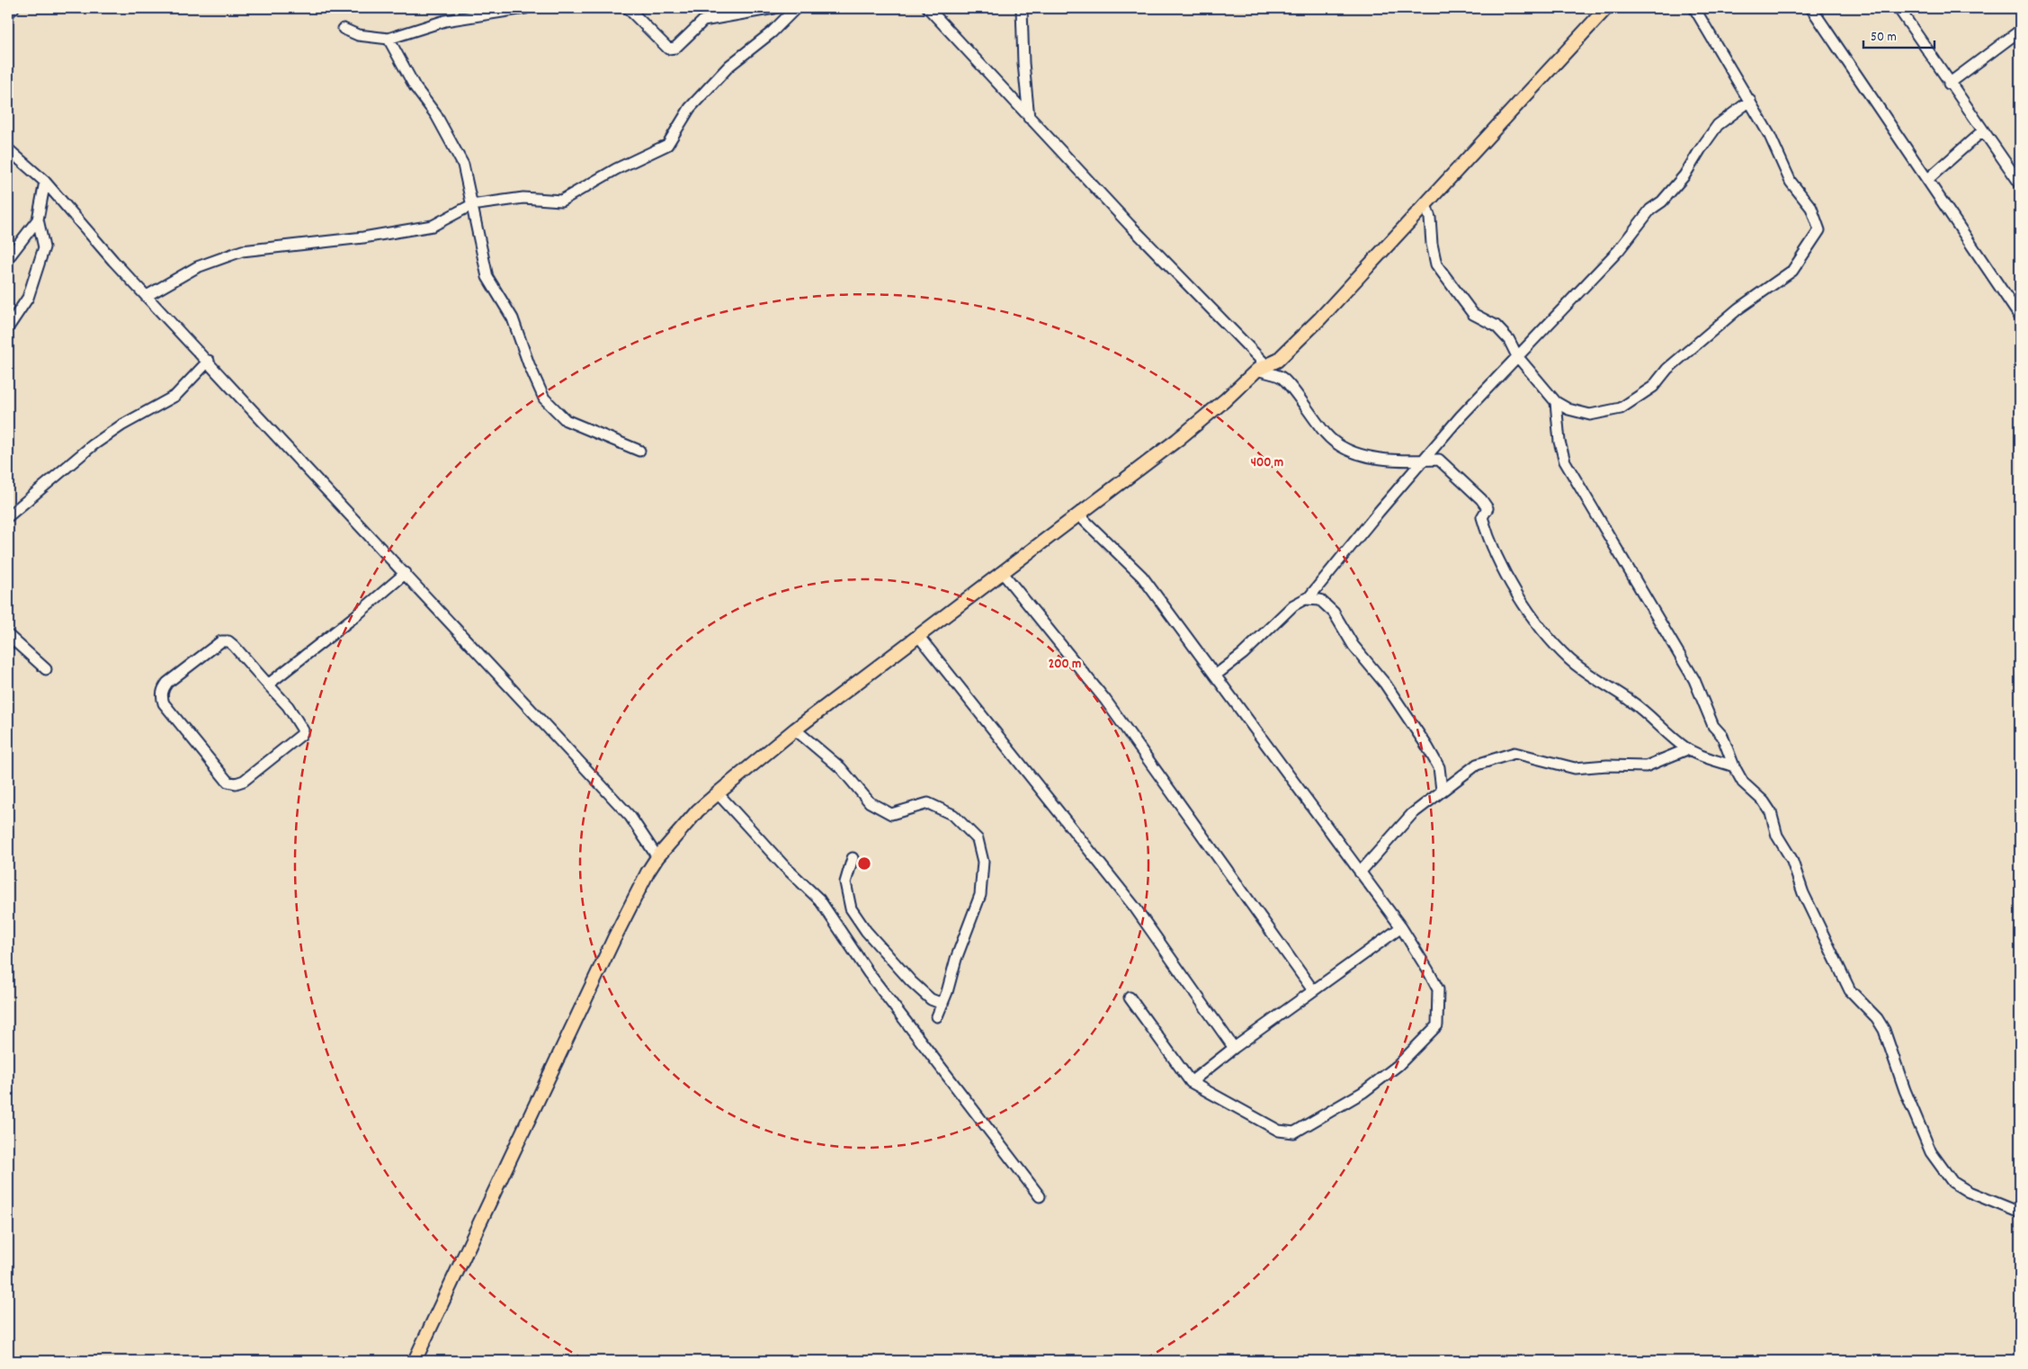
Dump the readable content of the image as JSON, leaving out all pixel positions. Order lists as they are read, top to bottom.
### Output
{
  "scale_bar": "50 m",
  "rings": ["400 m", "200 m"]
}
